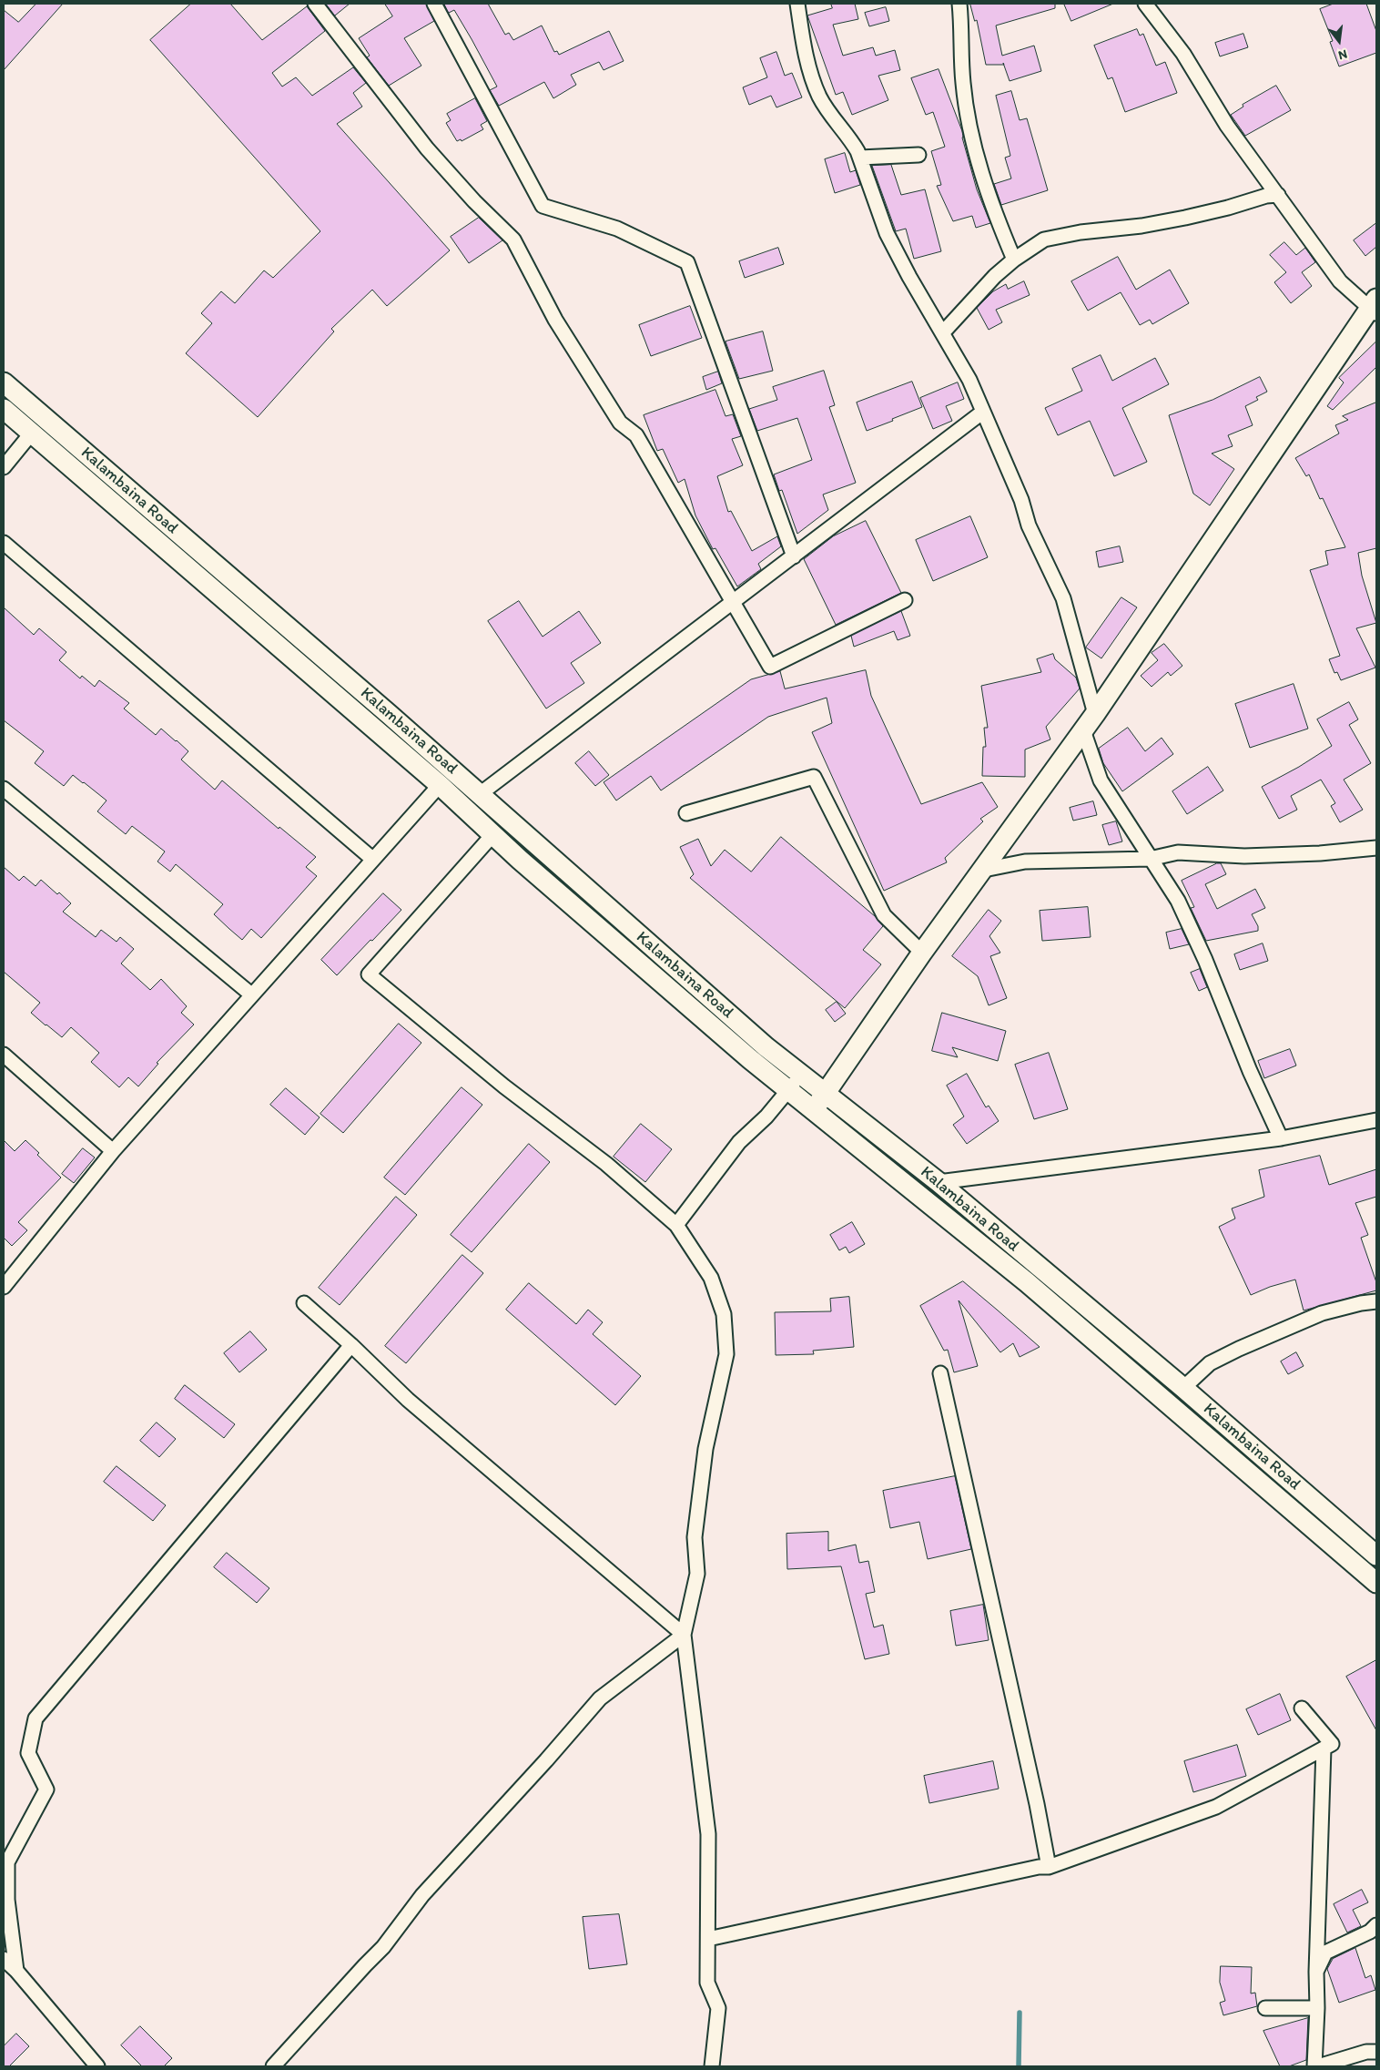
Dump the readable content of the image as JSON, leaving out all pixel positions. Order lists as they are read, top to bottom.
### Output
{
  "streets": {
    "main road": ["Kalambaina Road"]
  },
  "north": "bottom"
}
